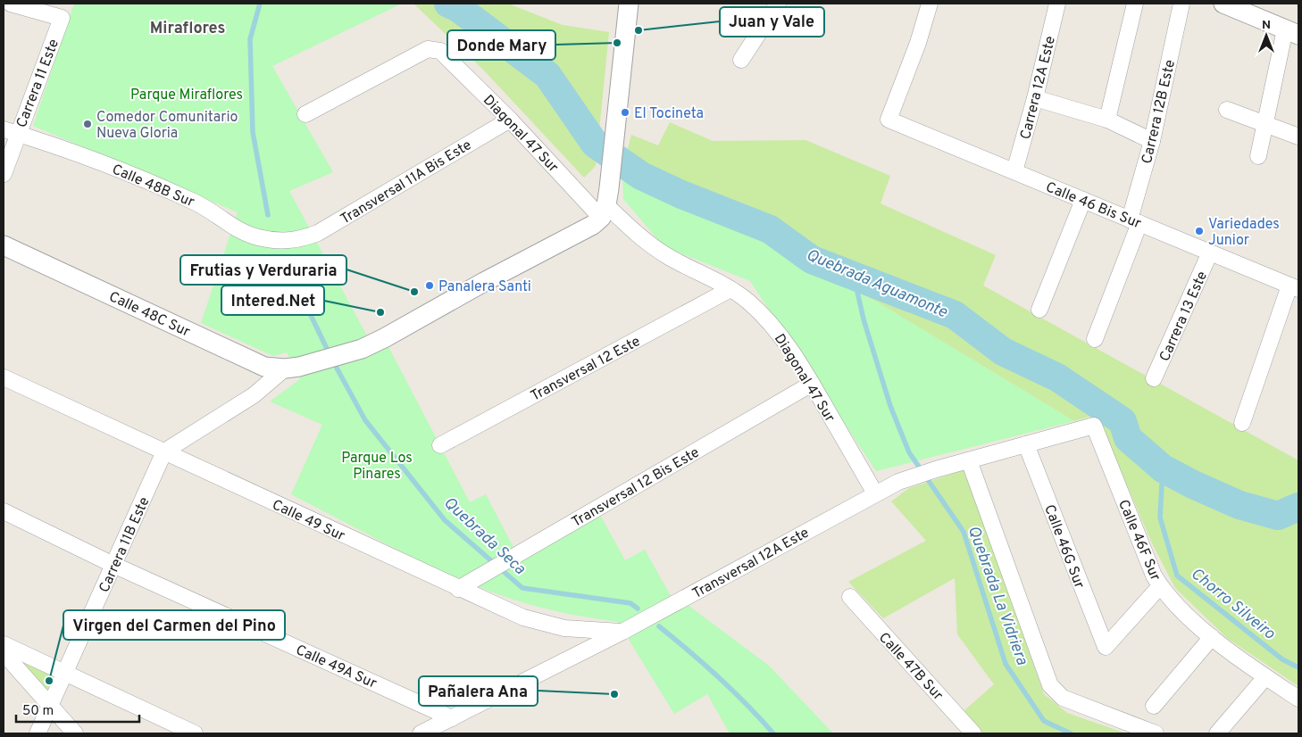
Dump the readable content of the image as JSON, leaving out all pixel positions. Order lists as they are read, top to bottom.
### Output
{
  "streets": {
    "street": [
      "Carrera 11 Este",
      "Carrera 12A Este",
      "Carrera 12B Este",
      "Diagonal 47 Sur",
      "Transversal 11A Bis Este",
      "Calle 48B Sur",
      "Calle 46 Bis Sur",
      "Calle 48C Sur",
      "Carrera 13 Este",
      "Transversal 12 Este",
      "Transversal 12 Bis Este",
      "Calle 49 Sur",
      "Calle 46F Sur",
      "Carrera 11B Este",
      "Calle 46G Sur",
      "Transversal 12A Este",
      "Calle 49A Sur",
      "Calle 47B Sur"
    ]
  },
  "crossings": [
    ["Carrera 11 Este", "Calle 48B Sur"],
    ["Carrera 12A Este", "Calle 46 Bis Sur"],
    ["Carrera 12B Este", "Calle 46 Bis Sur"],
    ["Diagonal 47 Sur", "Transversal 11A Bis Este"],
    ["Diagonal 47 Sur", "Transversal 12 Este"],
    ["Diagonal 47 Sur", "Transversal 12 Bis Este"],
    ["Diagonal 47 Sur", "Transversal 12A Este"],
    ["Transversal 11A Bis Este", "Calle 48B Sur"],
    ["Calle 46 Bis Sur", "Carrera 13 Este"],
    ["Transversal 12 Bis Este", "Calle 49 Sur"],
    ["Calle 49 Sur", "Carrera 11B Este"],
    ["Calle 49 Sur", "Transversal 12A Este"],
    ["Calle 46F Sur", "Calle 46G Sur"],
    ["Calle 46F Sur", "Transversal 12A Este"],
    ["Carrera 11B Este", "Calle 49A Sur"],
    ["Calle 46G Sur", "Transversal 12A Este"],
    ["Transversal 12A Este", "Calle 49A Sur"]
  ],
  "districts": ["Miraflores"],
  "water": [
    "Quebrada Aguamonte",
    "Quebrada Seca",
    "Quebrada La Vidriera",
    "Chorro Silveiro"
  ],
  "parks": ["Parque Miraflores", "Parque Los Pinares"],
  "places": [
    "Juan y Vale",
    "Donde Mary",
    "El Tocineta",
    "Comedor Comunitario Nueva Gloria",
    "Variedades Junior",
    "Panalera Santi",
    "Frutias y Verduraria",
    "Intered.Net",
    "Virgen del Carmen del Pino",
    "Pañalera Ana"
  ],
  "scale_bar": "50 m",
  "north": "top"
}
